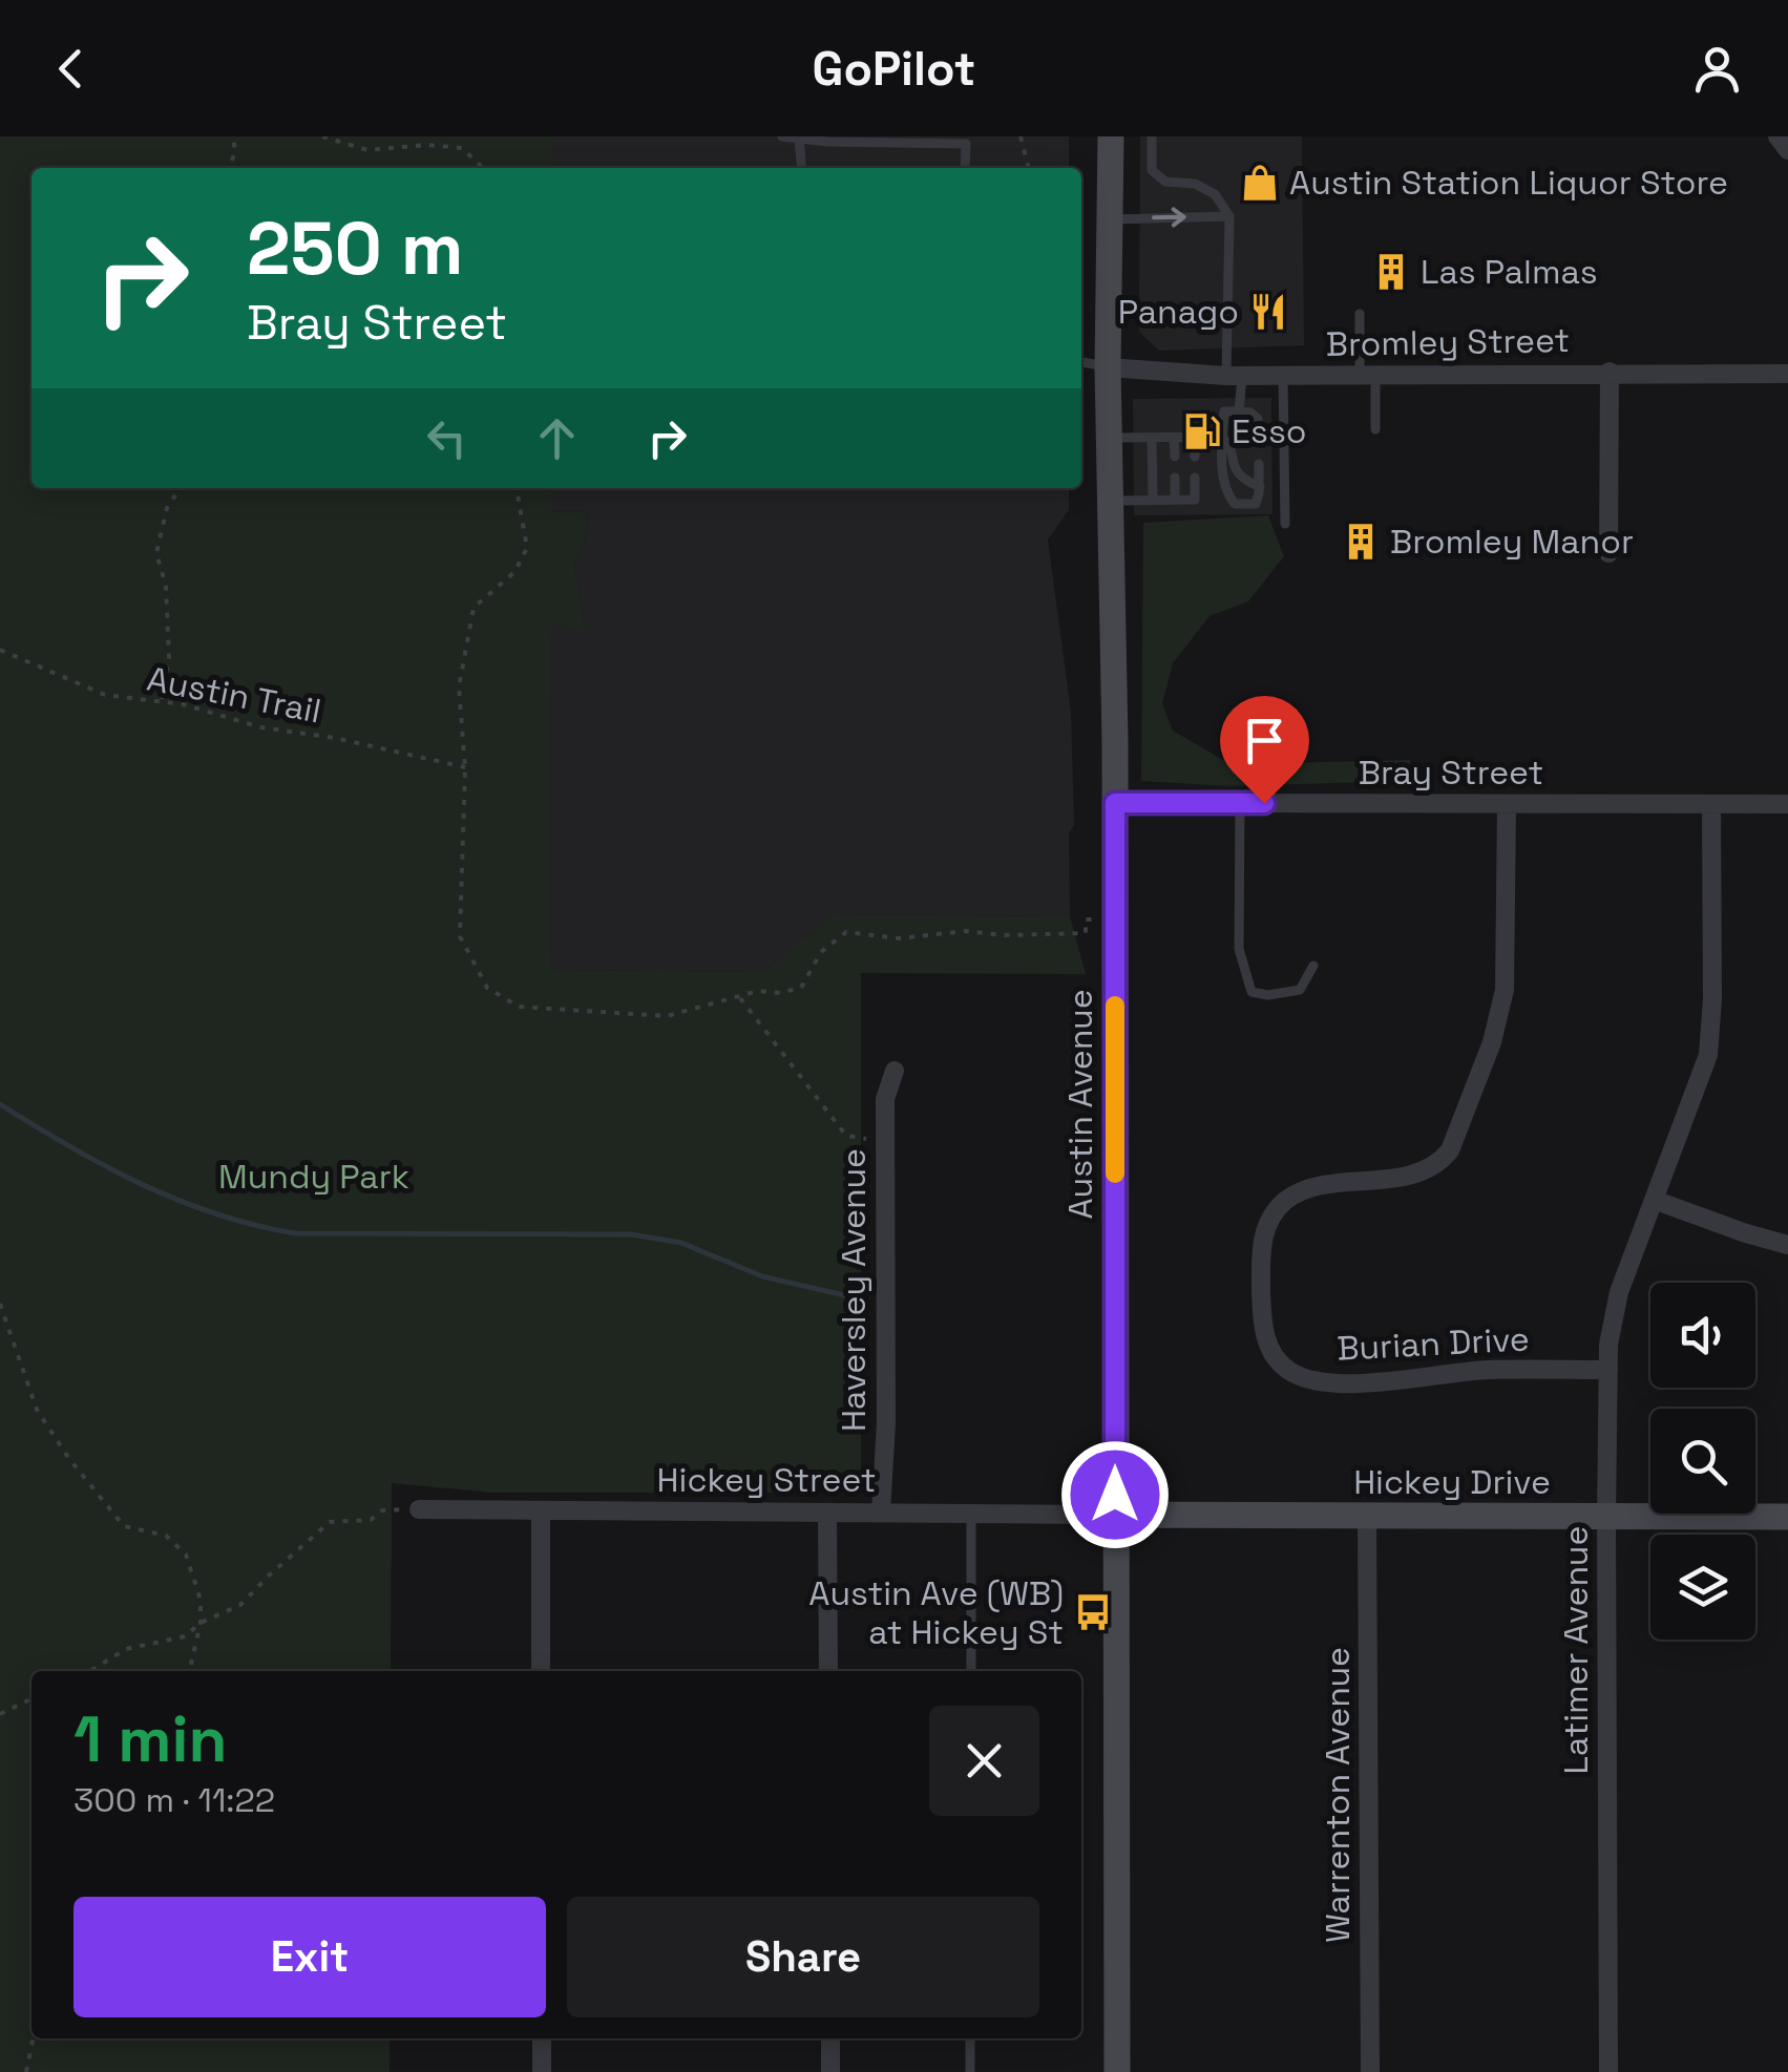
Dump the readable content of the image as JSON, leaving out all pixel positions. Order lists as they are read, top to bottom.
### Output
{
  "streets": {
    "main road": ["Austin Avenue", "Hickey Drive"],
    "street": [
      "Bromley Street",
      "Bray Street",
      "Haversley Avenue",
      "Burian Drive",
      "Hickey Street",
      "Latimer Avenue",
      "Warrenton Avenue"
    ],
    "path": ["Austin Trail"]
  },
  "crossings": [
    ["Bromley Street", "Austin Avenue"],
    ["Bray Street", "Austin Avenue"],
    ["Bray Street", "Burian Drive"],
    ["Bray Street", "Latimer Avenue"],
    ["Austin Avenue", "Hickey Street"],
    ["Austin Avenue", "Hickey Drive"],
    ["Haversley Avenue", "Hickey Street"],
    ["Burian Drive", "Latimer Avenue"],
    ["Hickey Street", "Hickey Drive"],
    ["Hickey Drive", "Latimer Avenue"],
    ["Hickey Drive", "Warrenton Avenue"]
  ],
  "parks": ["Mundy Park"],
  "places": {
    "shop": ["Austin Station Liquor Store"],
    "building": ["Las Palmas", "Bromley Manor"],
    "restaurant": ["Panago"],
    "fuel station": ["Esso"],
    "bus stop": ["Austin Ave (WB) at Hickey St"]
  },
  "page": {
    "header": "GoPilot",
    "turn": ["250 m", "Bray Street"],
    "heading": ["1 min", "300 m · 11:22"],
    "buttons": ["Exit", "Share"]
  }
}
